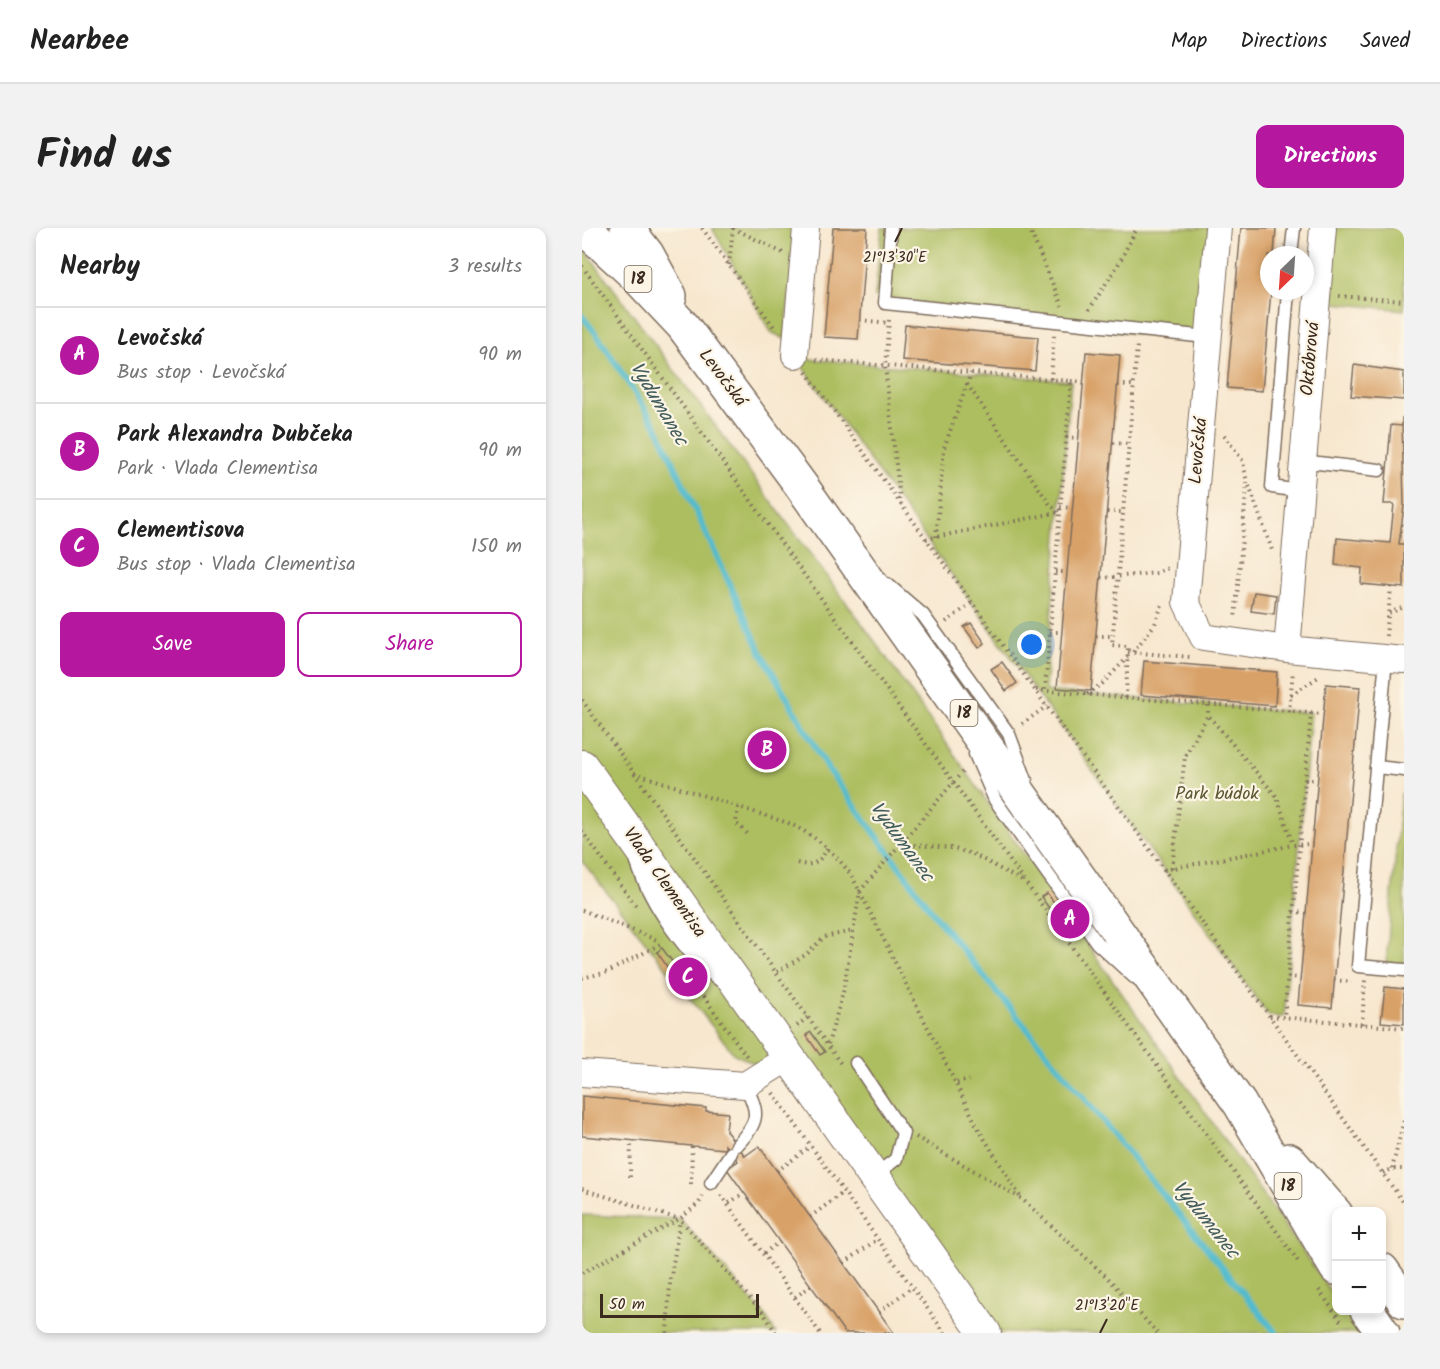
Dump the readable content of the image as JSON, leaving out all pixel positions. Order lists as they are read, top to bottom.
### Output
{
  "streets": {
    "main road": ["18", "Levočská"],
    "street": ["Októbrová", "Vlada Clementisa"]
  },
  "crossings": [
    ["Októbrová", "Levočská"]
  ],
  "water": ["Vydumanec"],
  "parks": ["Park búdok"],
  "scale_bar": "50 m",
  "north": "bottom left",
  "page": {
    "header": "Nearbee",
    "nav": ["Map", "Directions", "Saved"],
    "title": "Find us",
    "buttons": [
      "Directions",
      ["Save", "Share"]
    ],
    "heading": ["Nearby", "3 results"],
    "list": [
      {
        "mark": "A",
        "name": "Levočská",
        "note": "Bus stop · Levočská",
        "value": "90 m"
      },
      {
        "mark": "B",
        "name": "Park Alexandra Dubčeka",
        "note": "Park · Vlada Clementisa",
        "value": "90 m"
      },
      {
        "mark": "C",
        "name": "Clementisova",
        "note": "Bus stop · Vlada Clementisa",
        "value": "150 m"
      }
    ],
    "pins": ["B", "A", "C"],
    "map_buttons": ["+", "−"],
    "scale": "50 m"
  },
  "coordinates": ["21°13'30\"E", "21°13'20\"E"]
}
